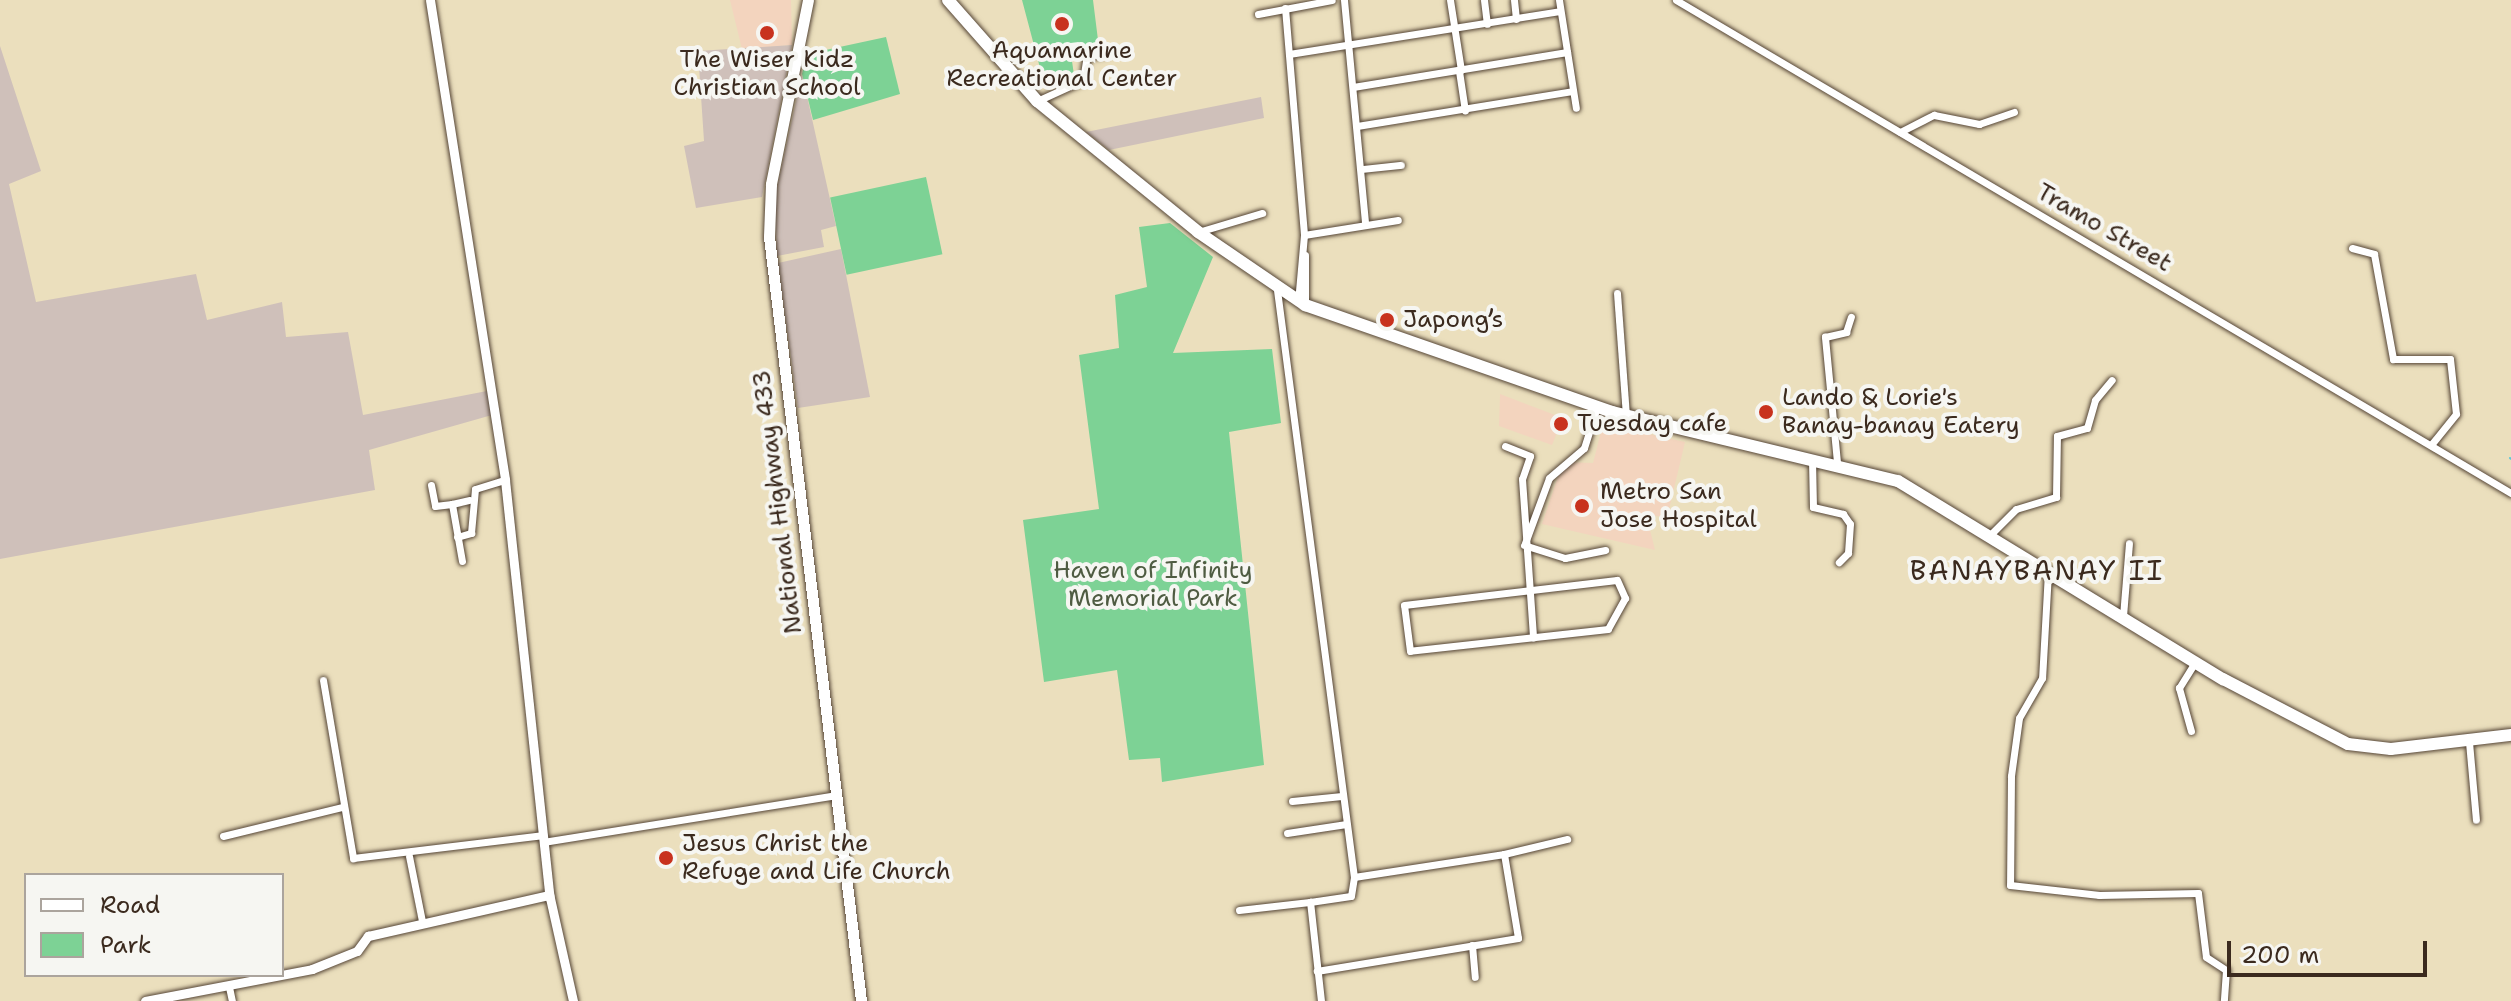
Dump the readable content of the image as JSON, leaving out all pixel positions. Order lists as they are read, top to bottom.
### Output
{
  "streets": {
    "main road": ["National Highway 433"],
    "street": ["Tramo Street"]
  },
  "districts": ["BANAYBANAY II"],
  "parks": ["Haven of Infinity Memorial Park"],
  "places": [
    "Aquamarine Recreational Center",
    "The Wiser Kidz Christian School",
    "Japong’s",
    "Lando & Lorie's Banay-banay Eatery",
    "Tuesday cafe",
    "Metro San Jose Hospital",
    "Jesus Christ the Refuge and Life Church"
  ],
  "legend": ["Road", "Park"],
  "scale_bar": "200 m"
}
